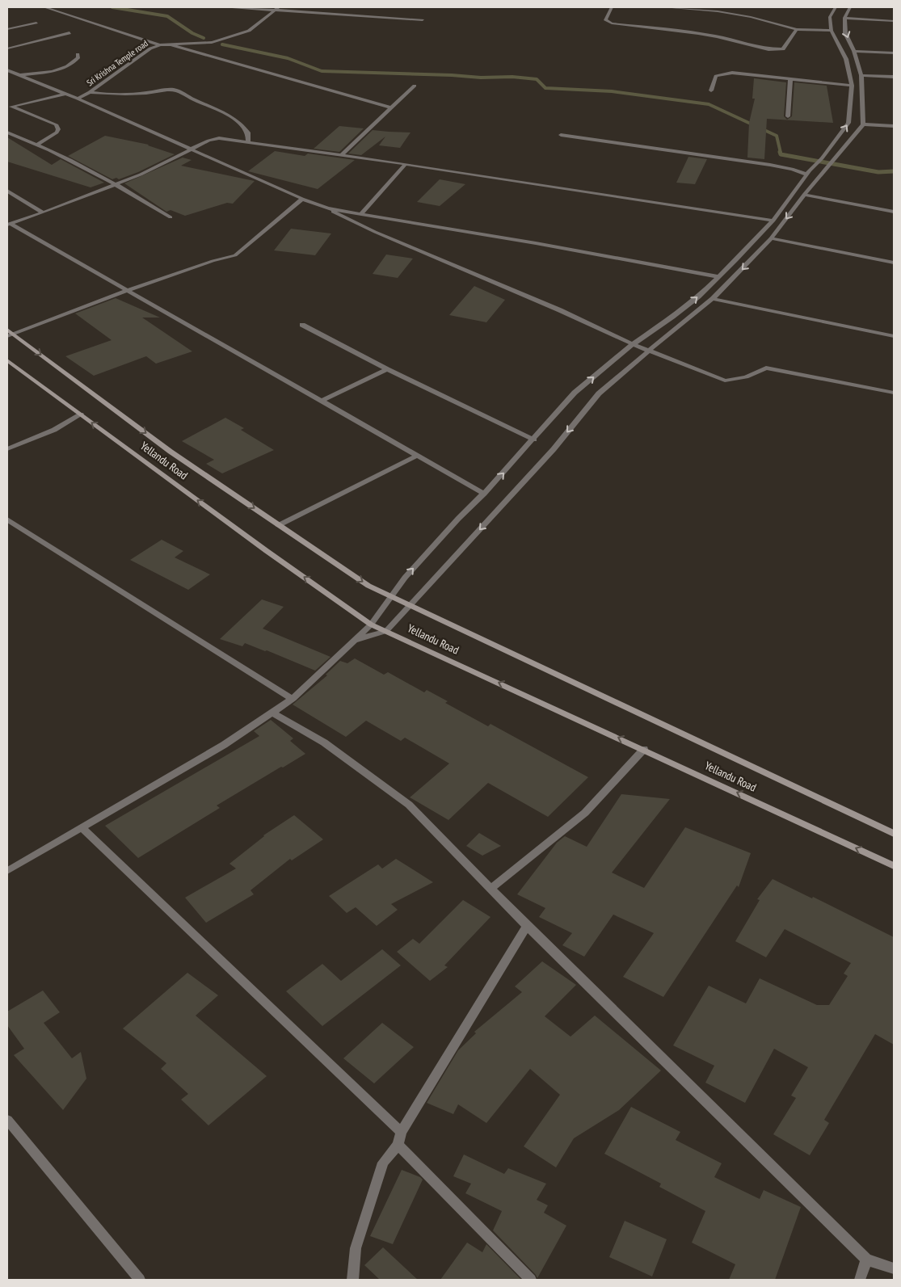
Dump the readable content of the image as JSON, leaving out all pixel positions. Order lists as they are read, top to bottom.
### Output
{
  "streets": {
    "main road": ["Yellandu Road"],
    "street": ["Sri Krishna Temple road"]
  }
}
